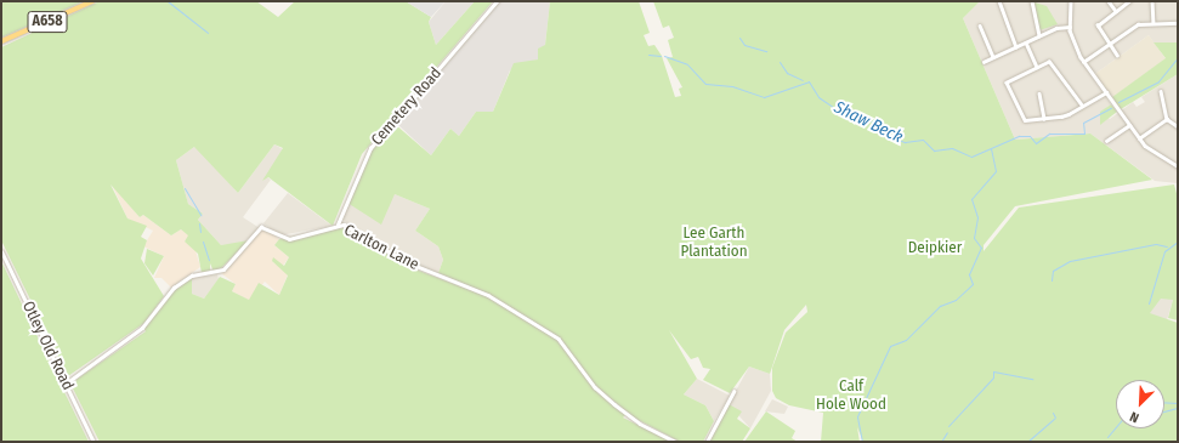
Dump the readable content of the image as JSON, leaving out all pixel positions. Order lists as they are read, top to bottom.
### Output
{
  "streets": {
    "highway": ["A658"],
    "street": ["Cemetery Road", "Carlton Lane", "Otley Old Road"]
  },
  "crossings": [
    ["Cemetery Road", "Carlton Lane"],
    ["Carlton Lane", "Otley Old Road"]
  ],
  "water": ["Shaw Beck"],
  "parks": ["Lee Garth Plantation", "Deipkier", "Calf Hole Wood"],
  "north": "bottom left"
}
